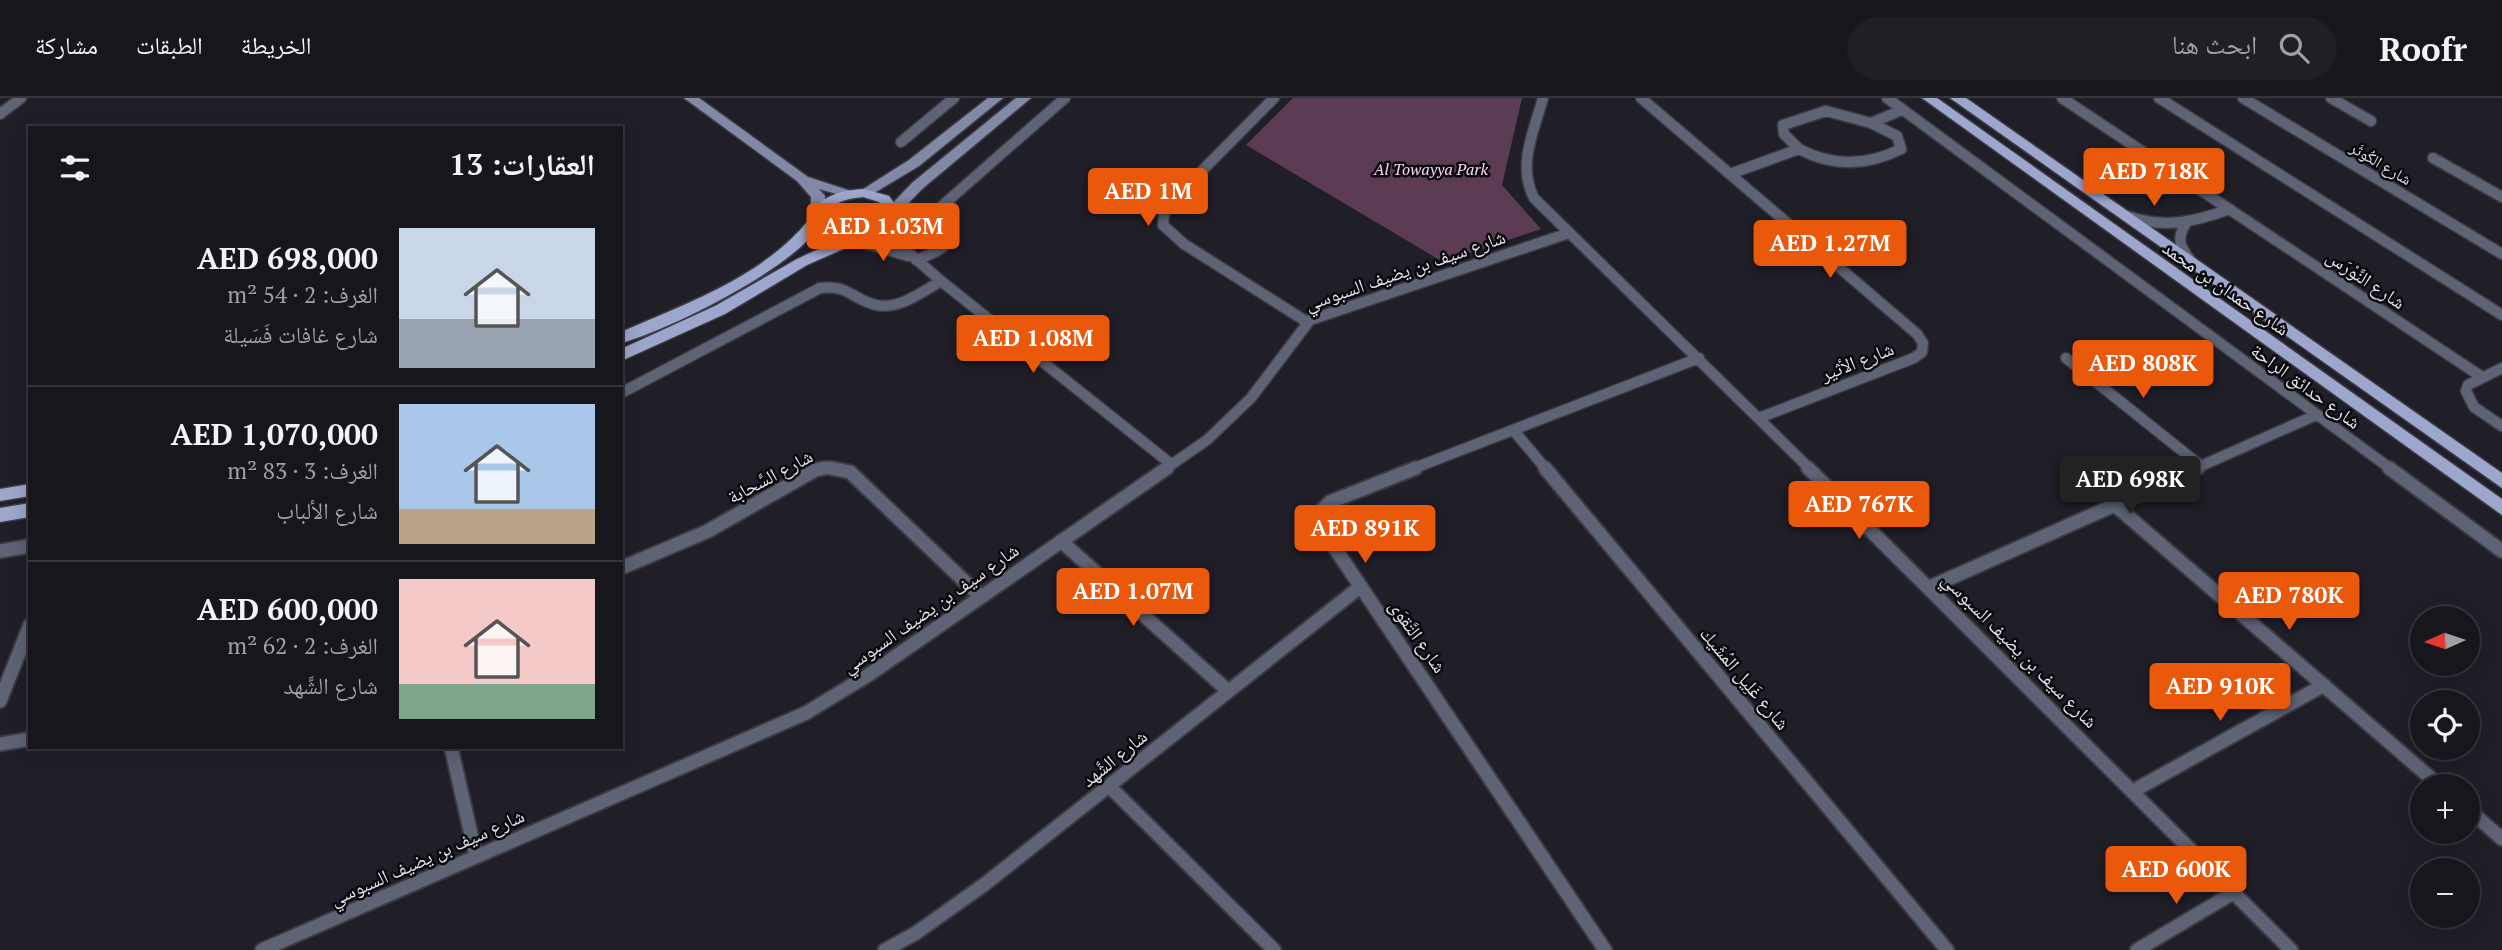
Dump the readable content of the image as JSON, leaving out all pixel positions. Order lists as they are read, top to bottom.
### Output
{
  "streets": {
    "main road": ["شارع حمدان بن محمد"],
    "street": [
      "شارع الكُوثَر",
      "شارع سيف بن يضيف السبوسي",
      "شارع النَّوْرَس",
      "شارع الأثير",
      "شارع حدائق الراحة",
      "شارع السَّحابة",
      "شارع التَّقوَى",
      "شارع غَلِيل المُشَيك",
      "شارع الشَّهد"
    ]
  },
  "crossings": [
    ["شارع سيف بن يضيف السبوسي", "شارع الأثير"],
    ["شارع سيف بن يضيف السبوسي", "شارع السَّحابة"],
    ["شارع سيف بن يضيف السبوسي", "شارع التَّقوَى"],
    ["شارع التَّقوَى", "شارع غَلِيل المُشَيك"],
    ["شارع التَّقوَى", "شارع الشَّهد"]
  ],
  "parks": ["Al Towayya Park"],
  "north": "left",
  "page": {
    "header": "Roofr",
    "search": "ابحث هنا",
    "nav": ["الخريطة", "الطبقات", "مشاركة"],
    "heading": "العقارات: 13",
    "price": [
      "AED 718K",
      "AED 1M",
      "AED 1.03M",
      "AED 1.27M",
      "AED 1.08M",
      "AED 808K",
      "AED 698K",
      "AED 767K",
      "AED 891K",
      "AED 1.07M",
      "AED 780K",
      "AED 910K",
      "AED 600K"
    ],
    "list": [
      {
        "name": "AED 698,000",
        "note": "الغرف: 2 · 54 m² · شارع غافات فَسَيلة"
      },
      {
        "name": "AED 1,070,000",
        "note": "الغرف: 3 · 83 m² · شارع الألباب"
      },
      {
        "name": "AED 600,000",
        "note": "الغرف: 2 · 62 m² · شارع الشَّهد"
      }
    ],
    "map_buttons": ["+", "−"]
  }
}
